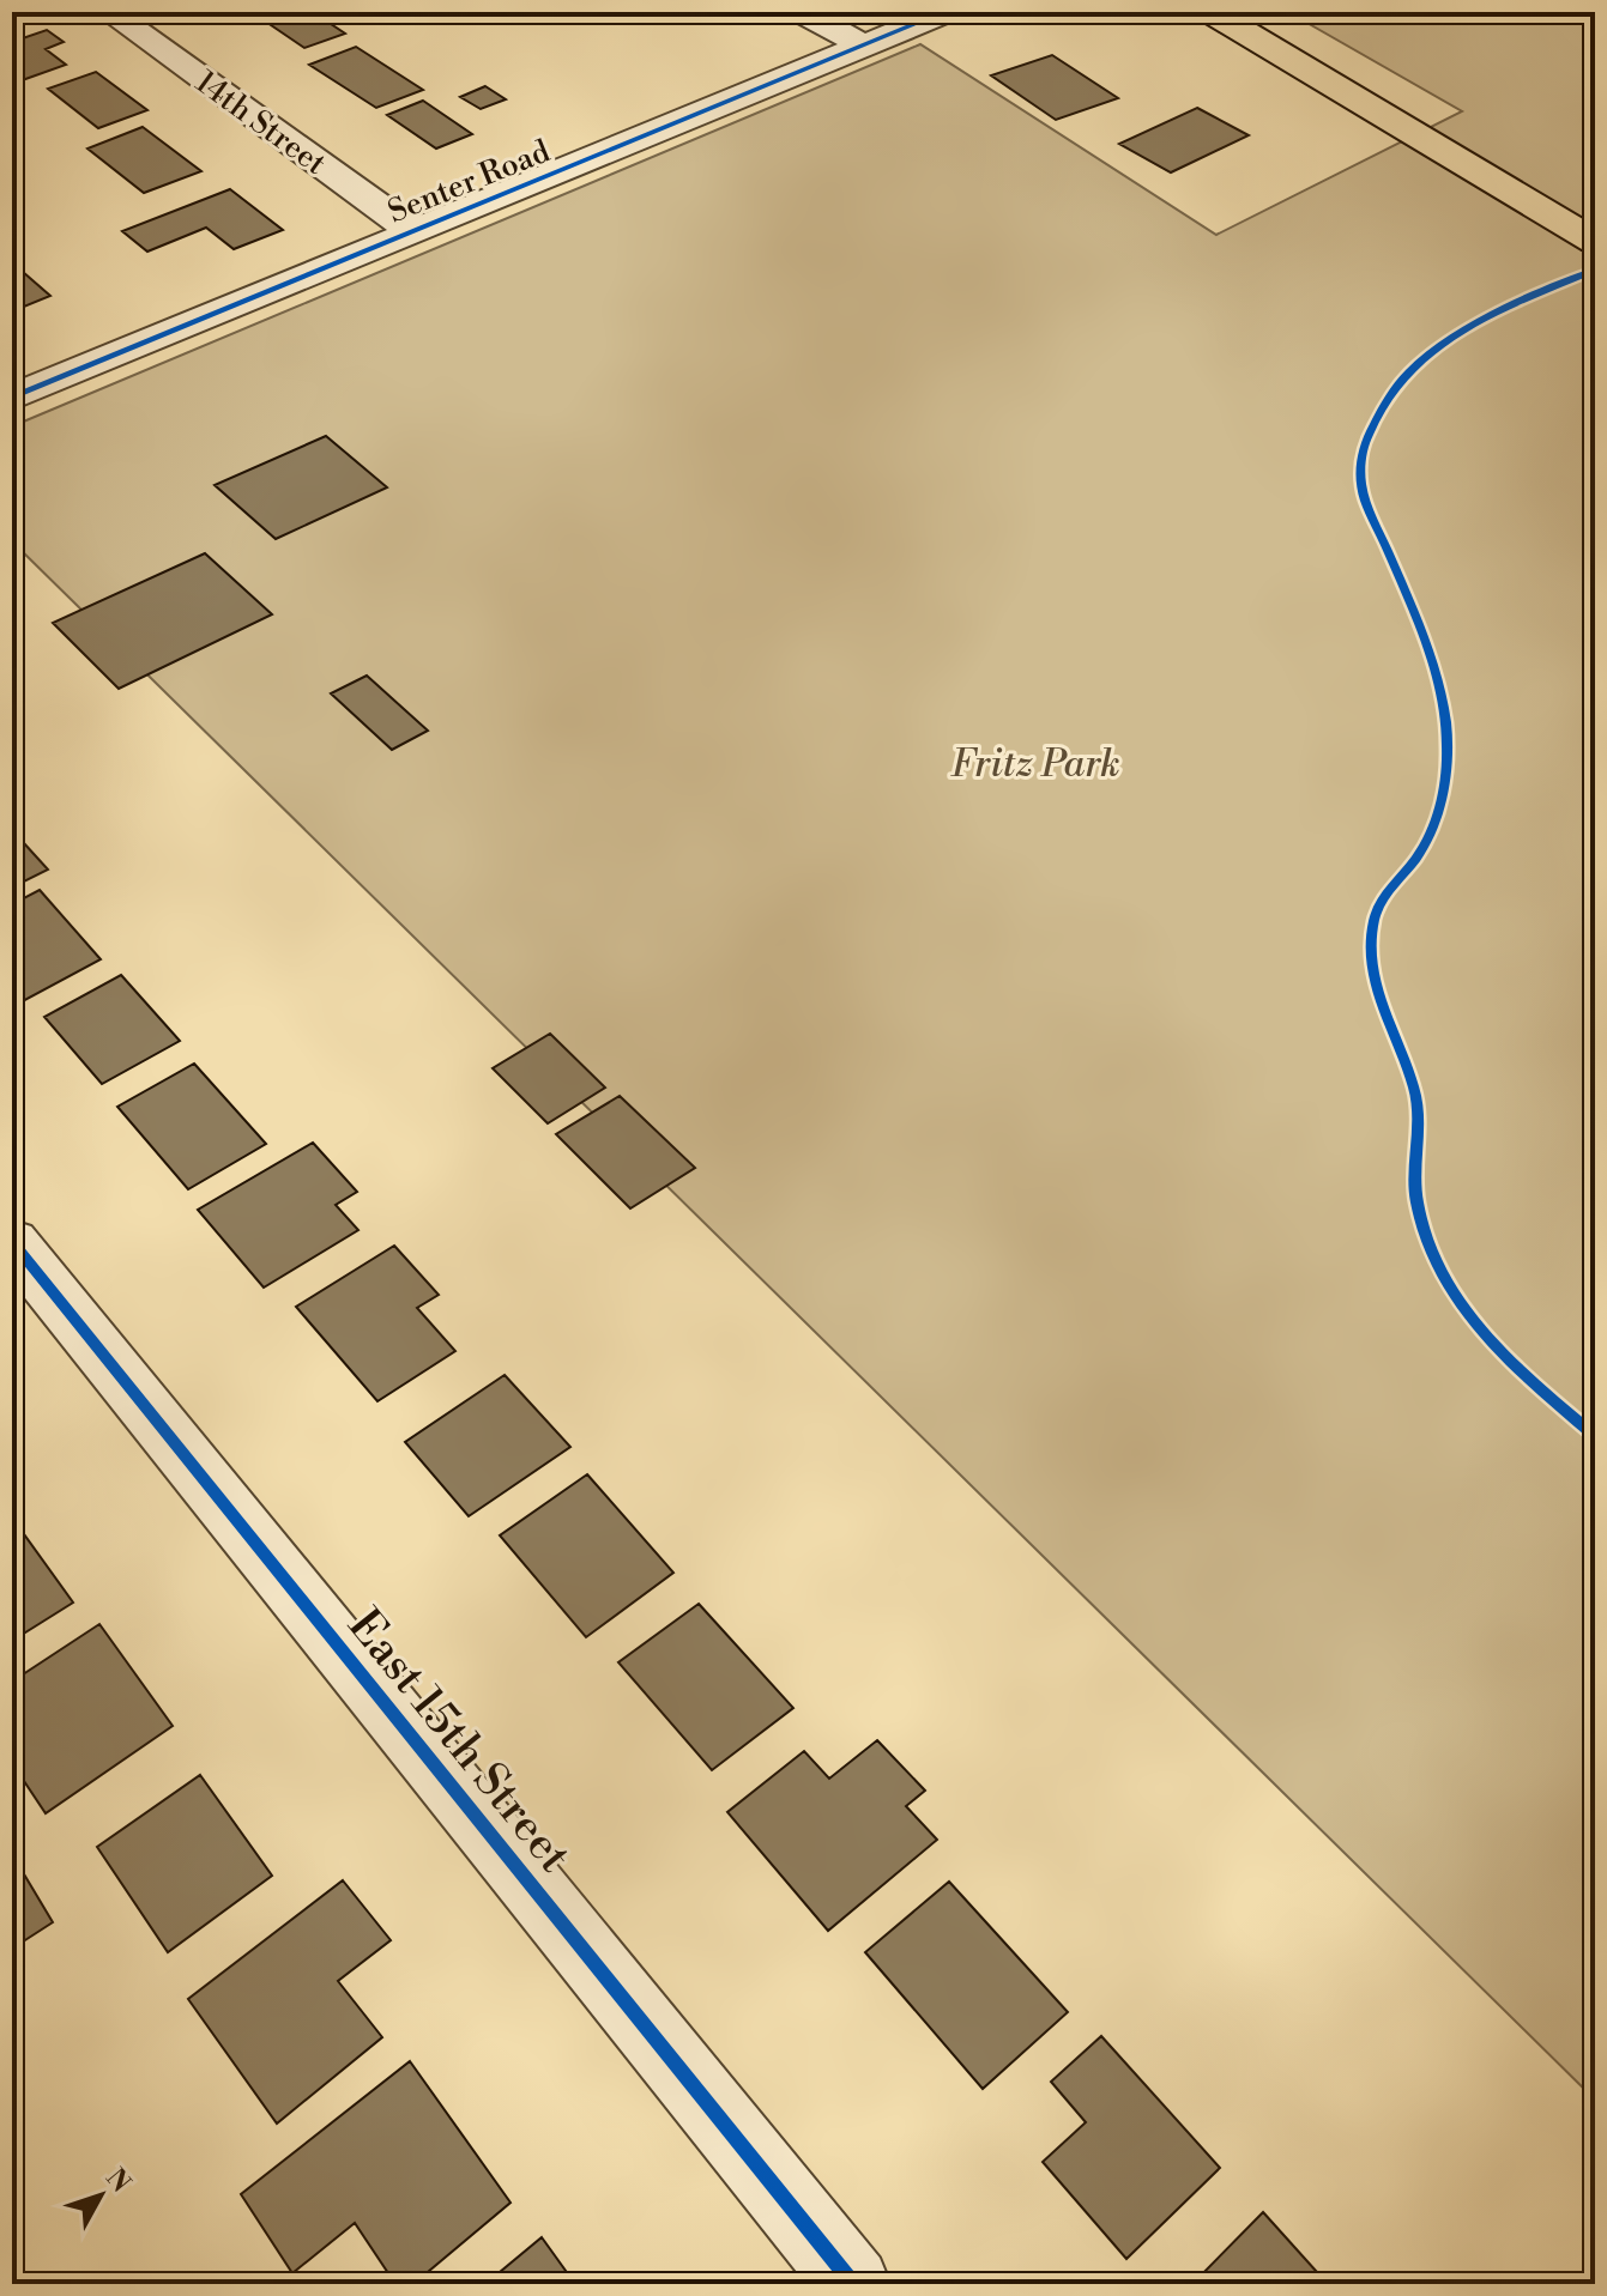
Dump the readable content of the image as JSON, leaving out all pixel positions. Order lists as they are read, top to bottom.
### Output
{
  "streets": {
    "street": ["14th Street", "Senter Road", "East 15th Street"]
  },
  "crossings": [
    ["14th Street", "Senter Road"]
  ],
  "parks": ["Fritz Park"],
  "north": "top right"
}
